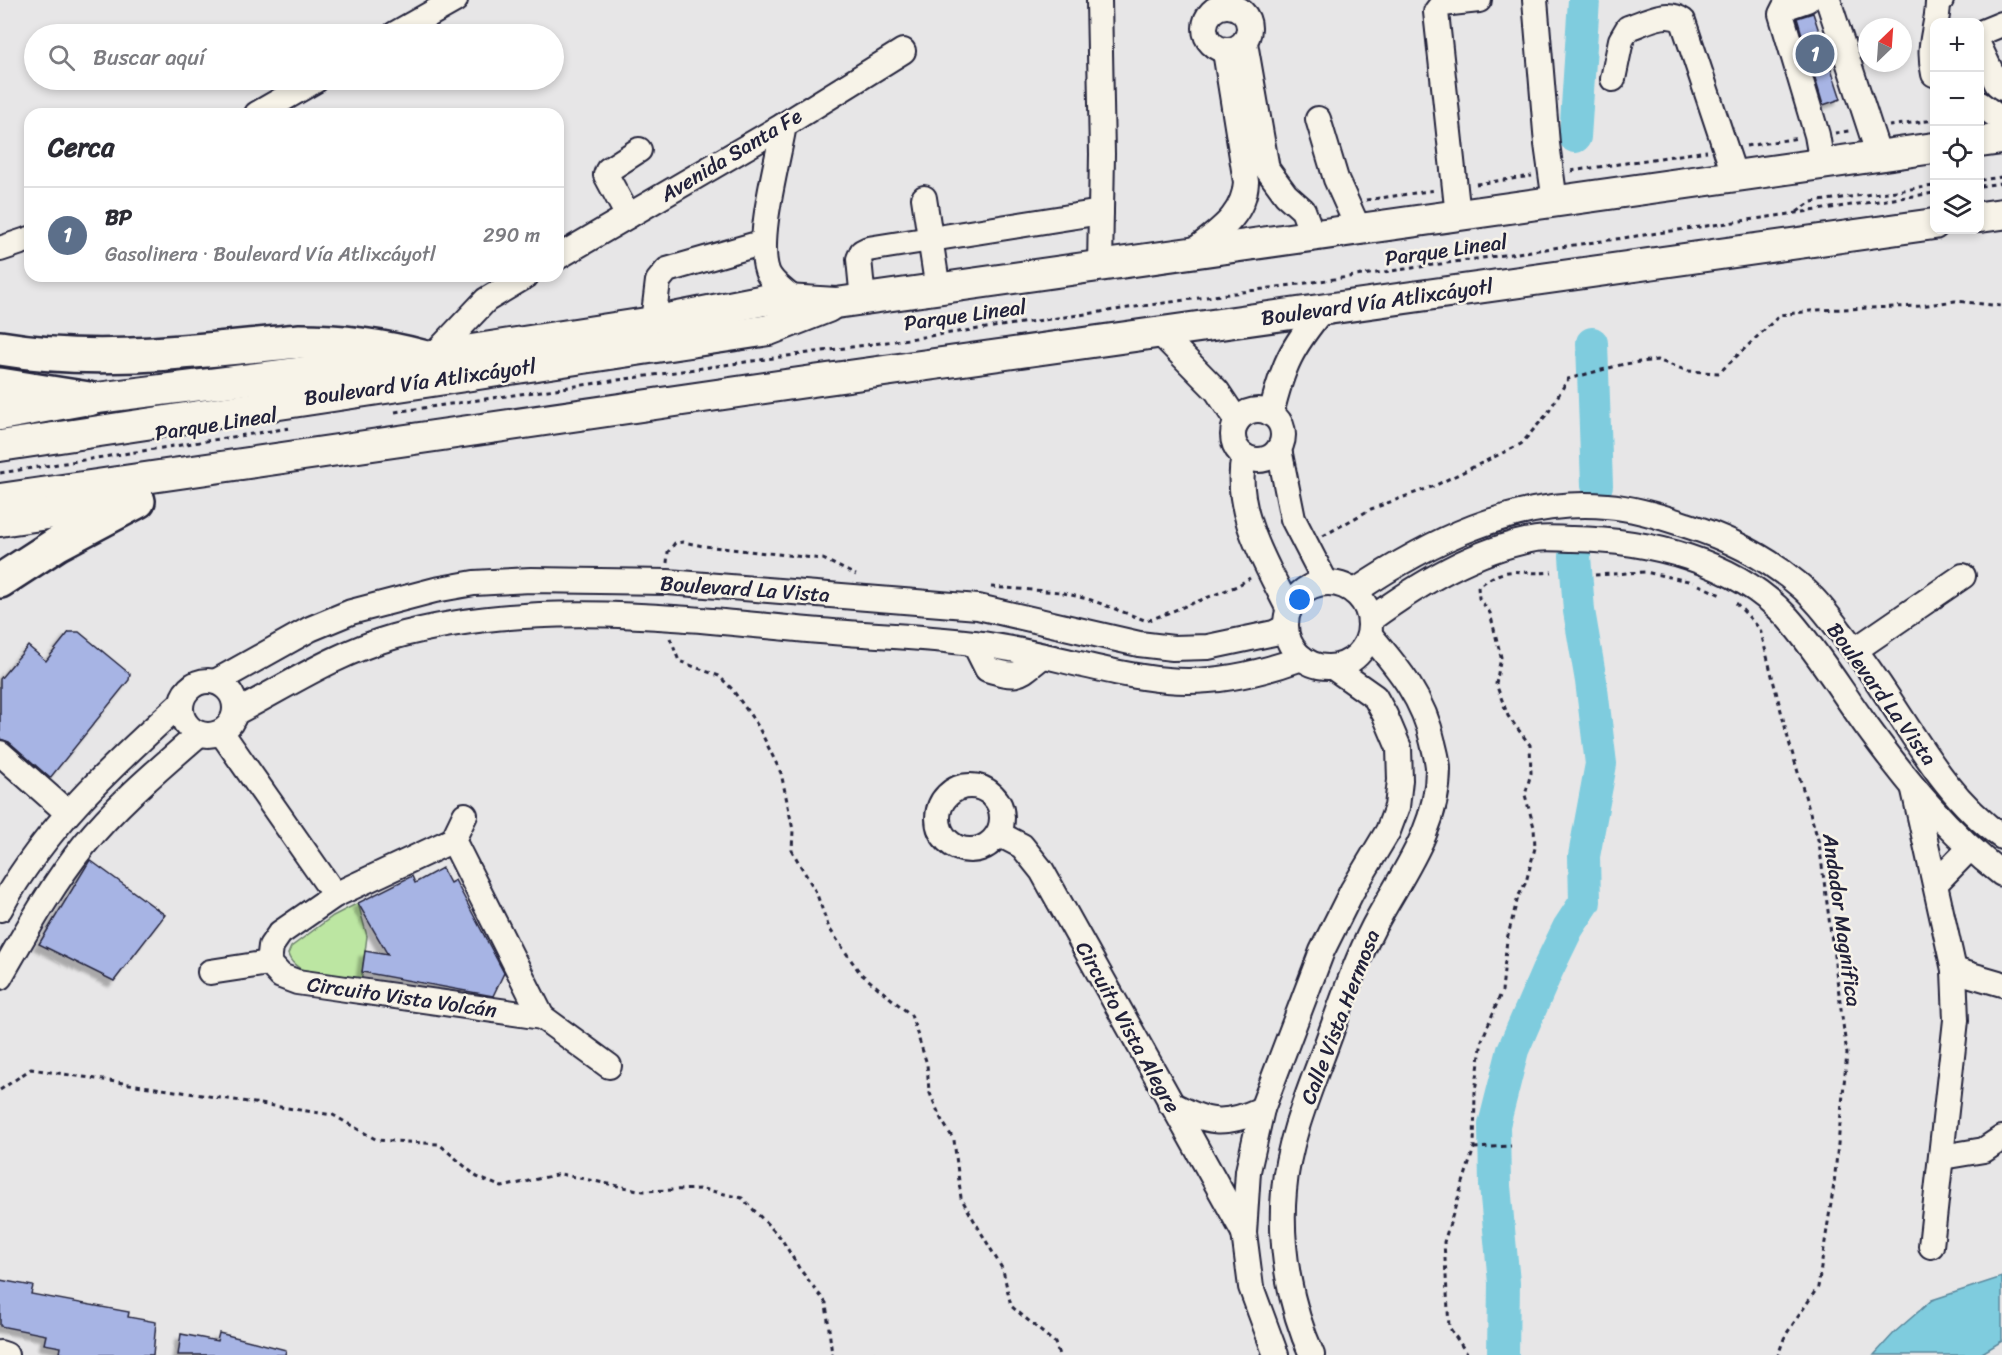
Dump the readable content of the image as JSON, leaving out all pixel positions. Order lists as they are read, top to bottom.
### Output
{
  "streets": {
    "main road": ["Boulevard Vía Atlixcáyotl"],
    "street": [
      "Avenida Santa Fe",
      "Boulevard La Vista",
      "Circuito Vista Volcán",
      "Calle Vista Hermosa",
      "Circuito Vista Alegre"
    ],
    "path": ["Parque Lineal", "Andador Magnífica"]
  },
  "crossings": [
    ["Boulevard La Vista", "Calle Vista Hermosa"],
    ["Calle Vista Hermosa", "Circuito Vista Alegre"]
  ],
  "north": "top right",
  "page": {
    "map_buttons": ["+", "−"],
    "search": "Buscar aquí",
    "pins": "1",
    "heading": "Cerca",
    "list": [
      {
        "mark": "1",
        "name": "BP",
        "note": "Gasolinera · Boulevard Vía Atlixcáyotl",
        "value": "290 m"
      }
    ]
  }
}
